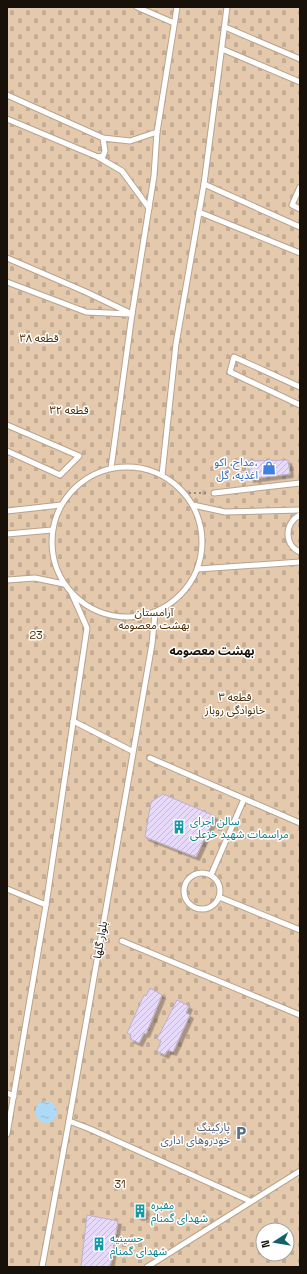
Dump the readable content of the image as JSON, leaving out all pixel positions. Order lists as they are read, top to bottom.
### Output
{
  "streets": {
    "lane": ["بلوار گلها"]
  },
  "districts": ["بهشت معصومه"],
  "parks": [
    "قطعه ۳۸",
    "قطعه ۳۲",
    "آرامستان بهشت معصومه",
    "23",
    "قطعه ۳ خانوادگی روباز",
    "31"
  ],
  "places": {
    "shop": ["مداح، اکو، اغذیه، گل"],
    "building": ["سالن اجرای مراسمات شهید خزعلی", "مقبره شهدای گمنام", "حسینیه شهدای گمنام"],
    "parking": ["پارکینگ خودروهای اداری"]
  },
  "north": "left"
}
